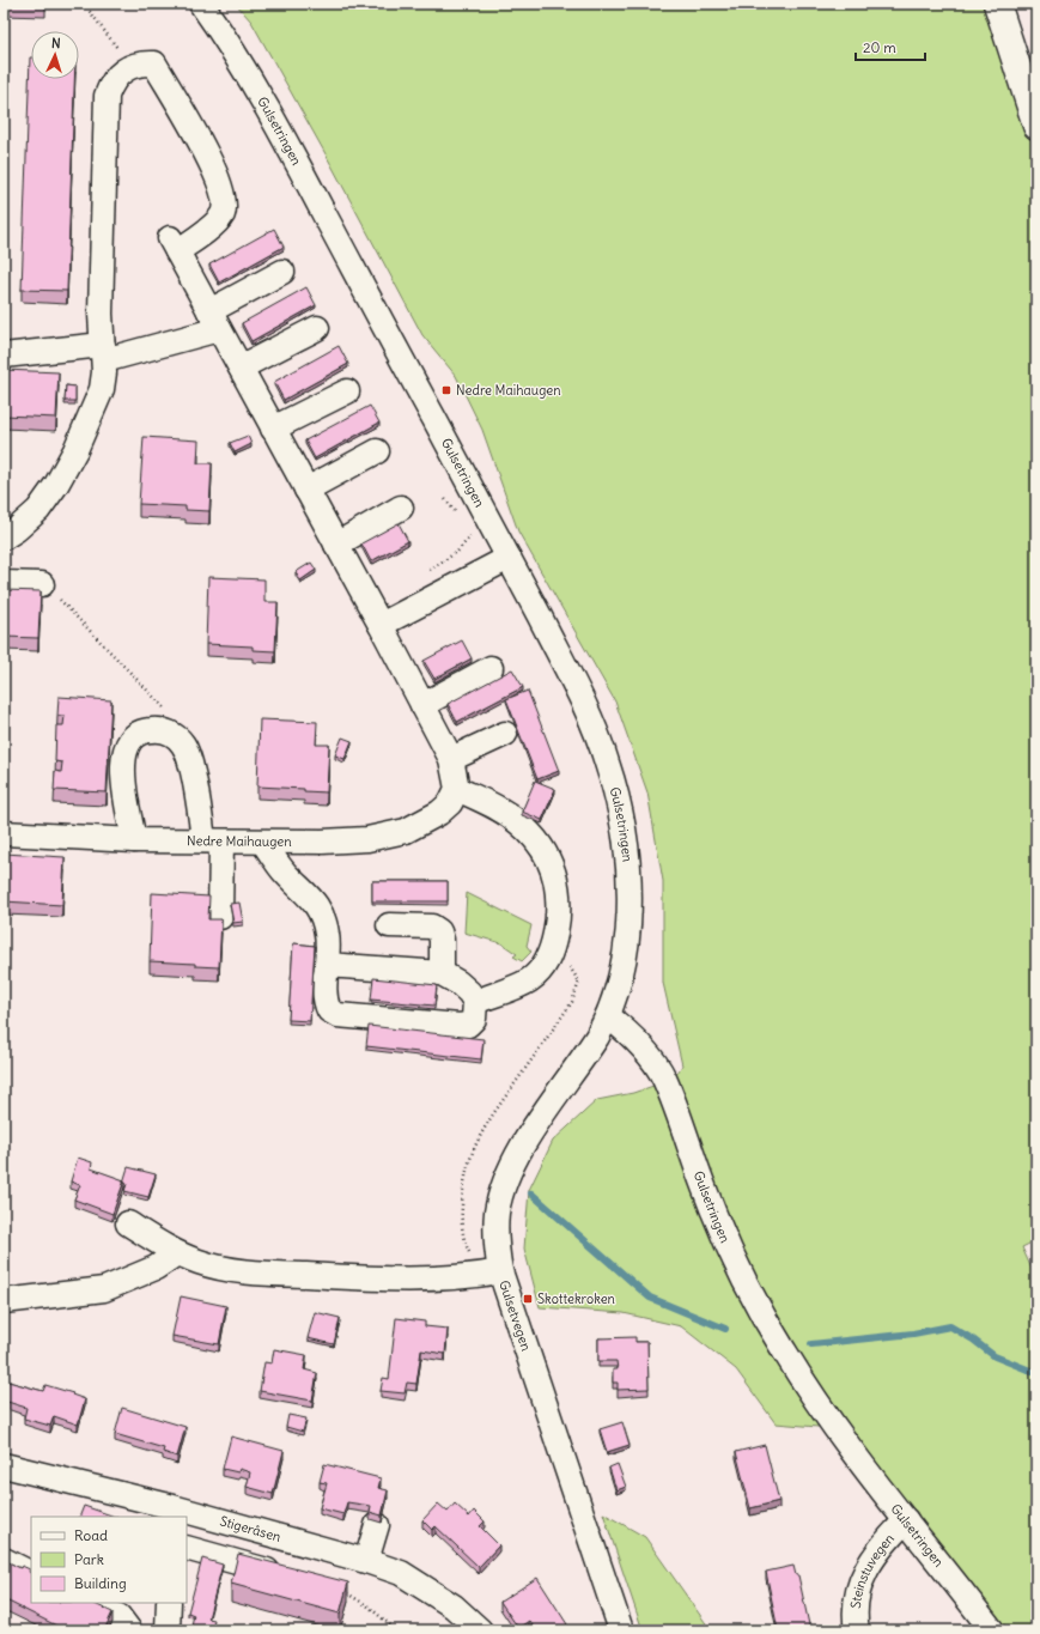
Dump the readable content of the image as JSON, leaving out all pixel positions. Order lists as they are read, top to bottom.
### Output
{
  "streets": {
    "street": [
      "Gulsetringen",
      "Nedre Maihaugen",
      "Gulsetvegen",
      "Stigeråsen",
      "Steinstuvegen"
    ]
  },
  "crossings": [
    ["Gulsetringen", "Gulsetvegen"],
    ["Gulsetringen", "Steinstuvegen"]
  ],
  "places": {
    "transit": ["Nedre Maihaugen", "Skottekroken"]
  },
  "legend": ["Road", "Park", "Building"],
  "scale_bar": "20 m",
  "north": "top"
}
